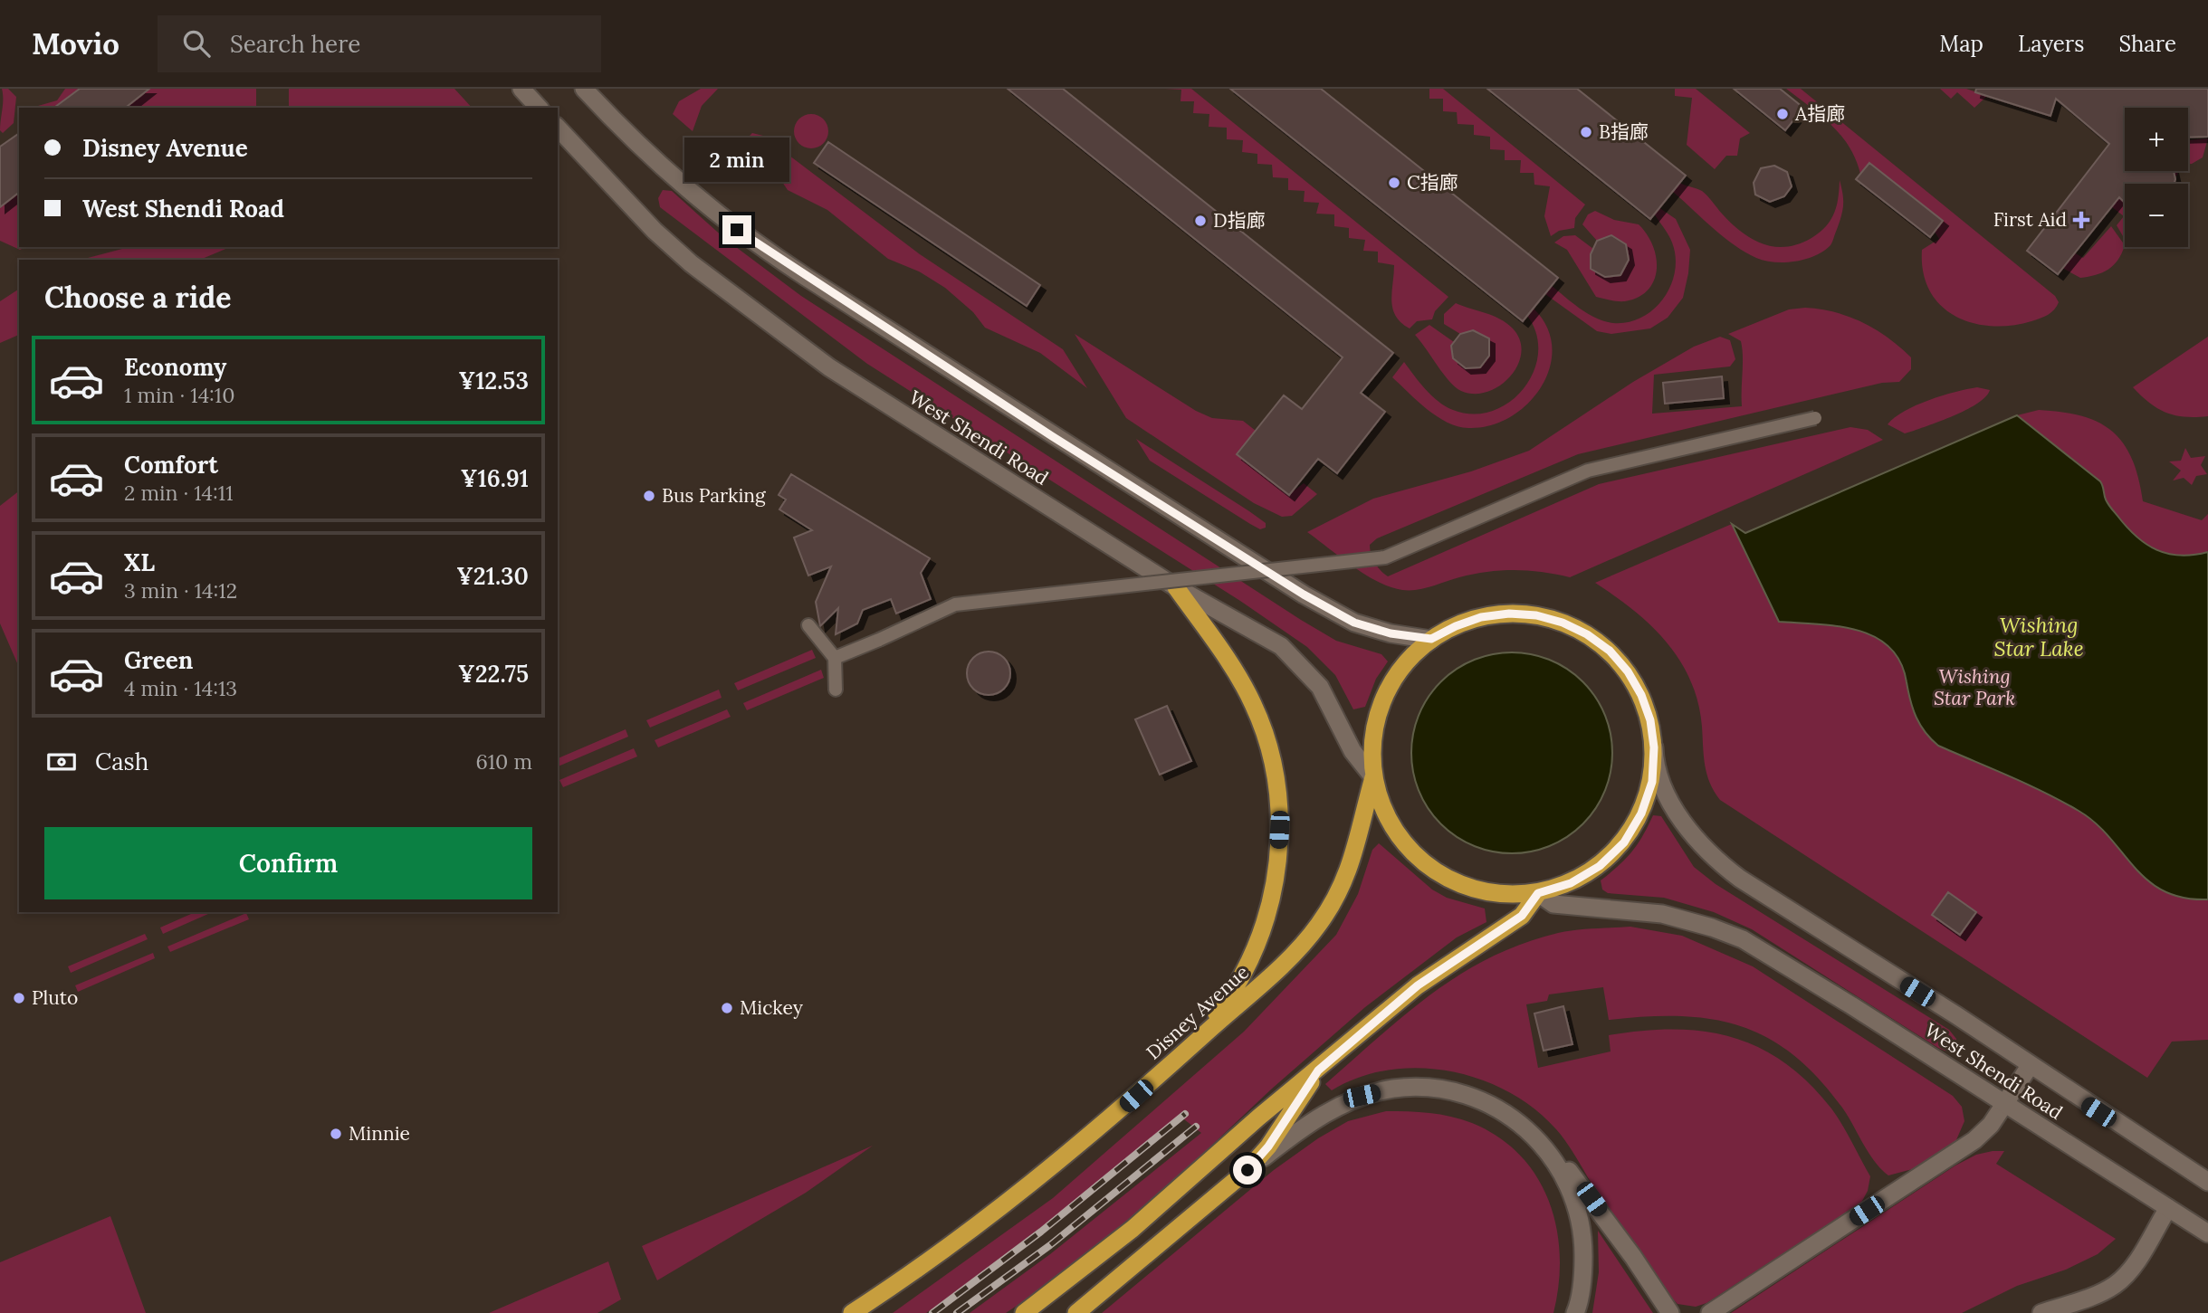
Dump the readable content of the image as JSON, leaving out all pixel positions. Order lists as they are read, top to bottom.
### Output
{
  "streets": {
    "highway": ["Disney Avenue"],
    "street": ["West Shendi Road"]
  },
  "crossings": [
    ["West Shendi Road", "Disney Avenue"]
  ],
  "water": ["Wishing Star Lake"],
  "parks": ["Wishing Star Park"],
  "places": {
    "other": [
      "A指廊",
      "B指廊",
      "C指廊",
      "D指廊",
      "Bus Parking",
      "Pluto",
      "Mickey",
      "Minnie"
    ],
    "health": ["First Aid"]
  },
  "page": {
    "header": "Movio",
    "search": "Search here",
    "nav": ["Map", "Layers", "Share"],
    "map_buttons": ["+", "−"],
    "banner": ["Disney Avenue", "West Shendi Road"],
    "bubble": "2 min",
    "heading": "Choose a ride",
    "list": [
      {
        "name": "Economy",
        "note": "1 min · 14:10",
        "value": "¥12.53"
      },
      {
        "name": "Comfort",
        "note": "2 min · 14:11",
        "value": "¥16.91"
      },
      {
        "name": "XL",
        "note": "3 min · 14:12",
        "value": "¥21.30"
      },
      {
        "name": "Green",
        "note": "4 min · 14:13",
        "value": "¥22.75"
      }
    ],
    "pay": ["Cash", "610 m"],
    "buttons": "Confirm"
  }
}
